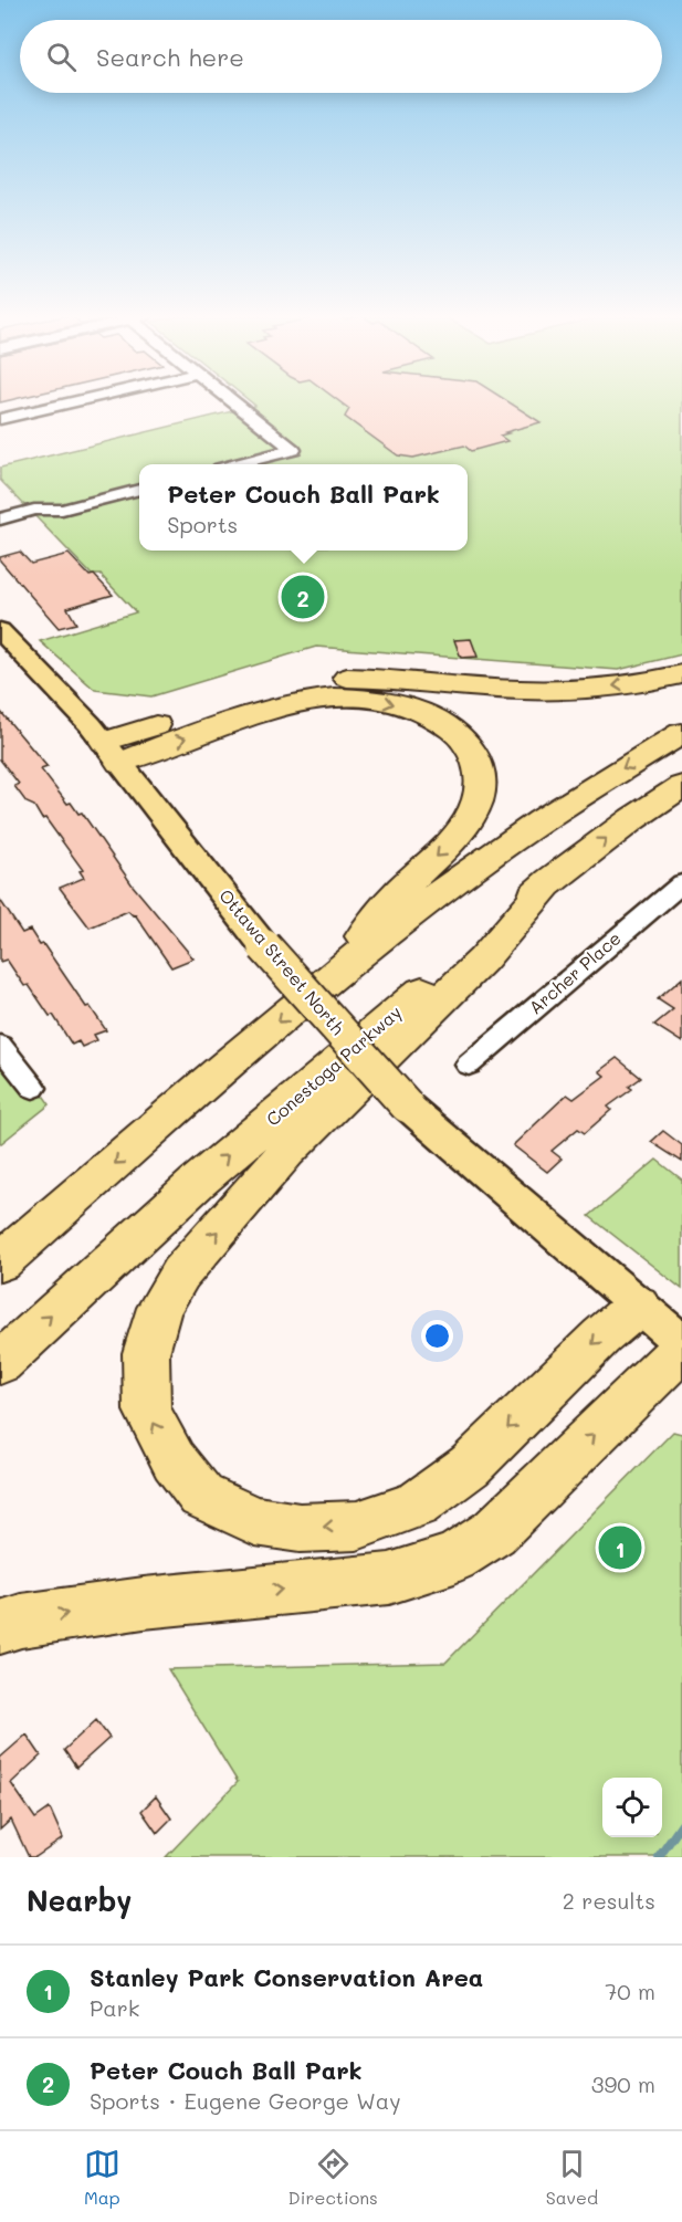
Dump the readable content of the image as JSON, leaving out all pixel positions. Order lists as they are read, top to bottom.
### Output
{
  "streets": {
    "highway": ["Conestoga Parkway"],
    "main road": ["Ottawa Street North"],
    "street": ["Archer Place"]
  },
  "page": {
    "search": "Search here",
    "popup": ["Peter Couch Ball Park", "Sports"],
    "pins": ["2", "1"],
    "heading": ["Nearby", "2 results"],
    "list": [
      {
        "mark": "1",
        "name": "Stanley Park Conservation Area",
        "note": "Park",
        "value": "70 m"
      },
      {
        "mark": "2",
        "name": "Peter Couch Ball Park",
        "note": "Sports · Eugene George Way",
        "value": "390 m"
      }
    ],
    "nav": ["Map", "Directions", "Saved"]
  }
}
